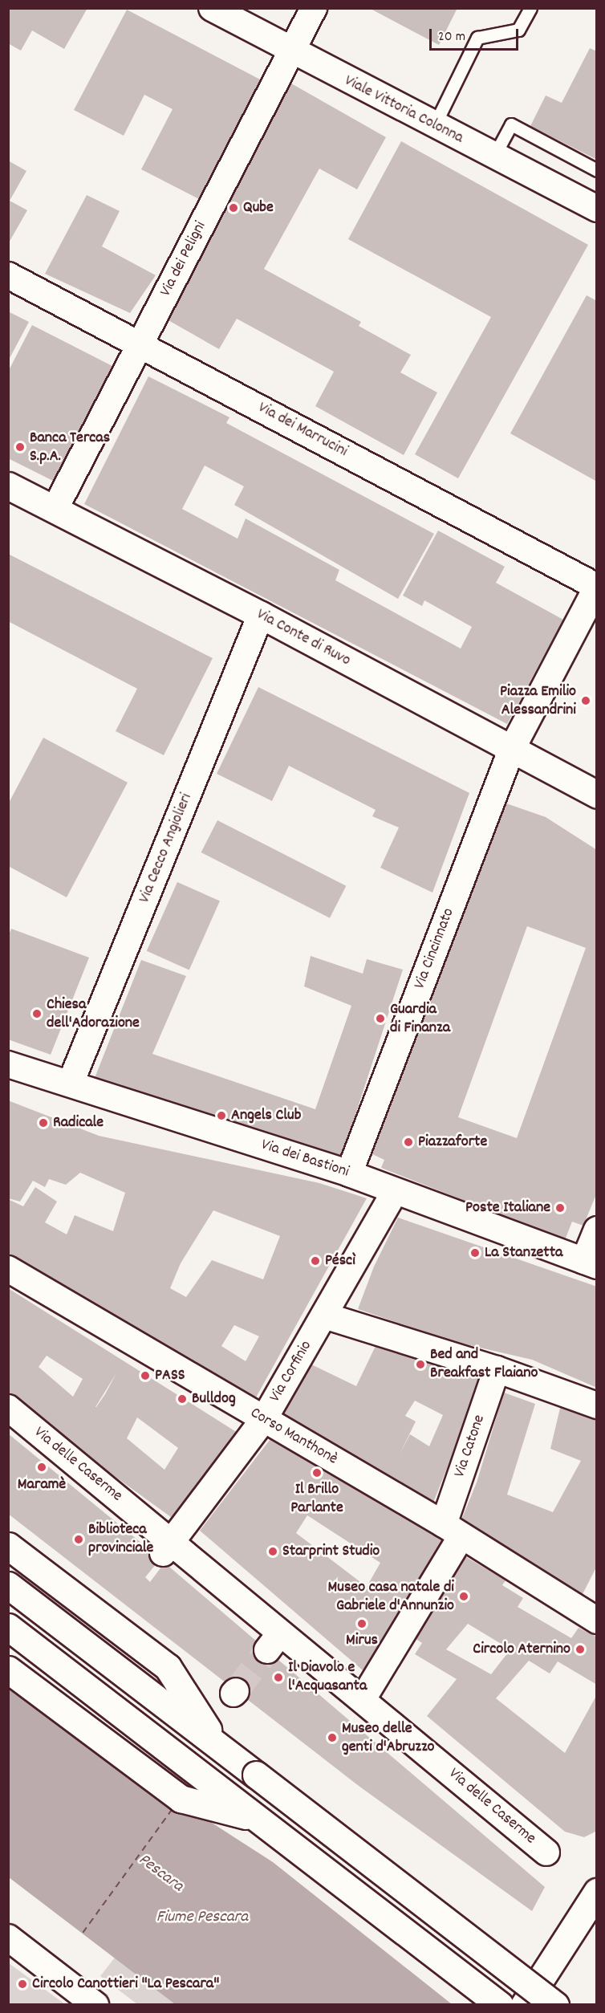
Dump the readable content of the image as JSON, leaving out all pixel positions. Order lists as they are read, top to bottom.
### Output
{
  "streets": {
    "main road": ["Via Conte di Ruvo"],
    "street": [
      "Viale Vittoria Colonna",
      "Via dei Peligni",
      "Via dei Marrucini",
      "Via Cecco Angiolieri",
      "Via Cincinnato",
      "Via dei Bastioni",
      "Via Corfinio",
      "Corso Manthonè",
      "Via Catone",
      "Via delle Caserme"
    ]
  },
  "crossings": [
    ["Viale Vittoria Colonna", "Via dei Peligni"],
    ["Via dei Peligni", "Via dei Marrucini"],
    ["Via dei Peligni", "Via Conte di Ruvo"],
    ["Via Conte di Ruvo", "Via Cecco Angiolieri"],
    ["Via Conte di Ruvo", "Via Cincinnato"],
    ["Via Cecco Angiolieri", "Via dei Bastioni"],
    ["Via Cincinnato", "Via dei Bastioni"],
    ["Via dei Bastioni", "Via Corfinio"],
    ["Via Corfinio", "Corso Manthonè"],
    ["Via Corfinio", "Via delle Caserme"],
    ["Corso Manthonè", "Via Catone"],
    ["Via Catone", "Via delle Caserme"]
  ],
  "water": ["Pescara", "Fiume Pescara"],
  "places": [
    "Qube",
    "Banca Tercas S.p.A.",
    "Piazza Emilio Alessandrini",
    "Chiesa dell'Adorazione",
    "Guardia di Finanza",
    "Angels Club",
    "Radicale",
    "Piazzaforte",
    "Poste Italiane",
    "La Stanzetta",
    "Péscì",
    "Bed and Breakfast Flaiano",
    "PASS",
    "Bulldog",
    "Maramè",
    "Il Brillo Parlante",
    "Biblioteca provinciale",
    "Starprint Studio",
    "Museo casa natale di Gabriele d'Annunzio",
    "Mirus",
    "Circolo Aternino",
    "Il Diavolo e l'Acquasanta",
    "Museo delle genti d'Abruzzo",
    "Circolo Canottieri \"La Pescara\""
  ],
  "scale_bar": "20 m"
}
